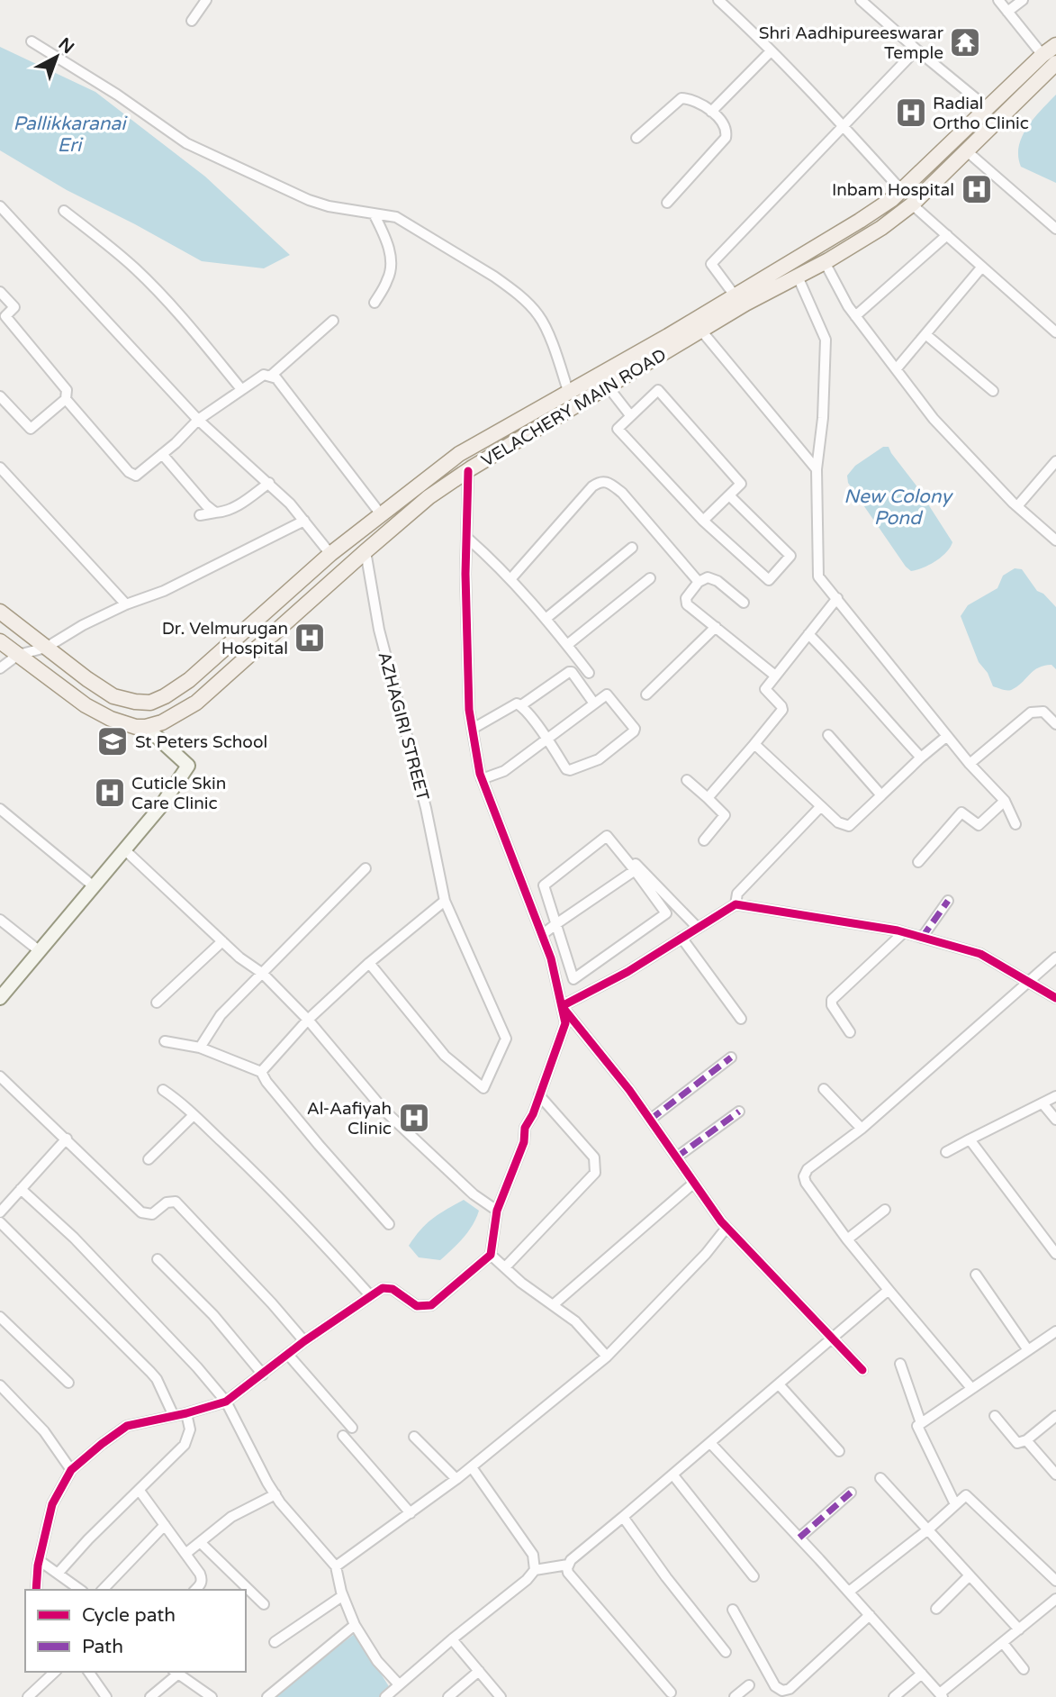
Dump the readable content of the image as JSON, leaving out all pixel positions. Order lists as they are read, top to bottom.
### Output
{
  "streets": {
    "main road": ["VELACHERY MAIN ROAD"],
    "street": ["AZHAGIRI STREET"]
  },
  "crossings": [
    ["VELACHERY MAIN ROAD", "AZHAGIRI STREET"]
  ],
  "water": ["Pallikkaranai Eri", "New Colony Pond"],
  "places": {
    "temple": ["Shri Aadhipureeswarar Temple"],
    "hospital": [
      "Radial Ortho Clinic",
      "Inbam Hospital",
      "Dr. Velmurugan Hospital",
      "Cuticle Skin Care Clinic",
      "Al-Aafiyah Clinic"
    ],
    "school or university": ["St Peters School"]
  },
  "legend": ["Cycle path", "Path"],
  "north": "top right"
}
